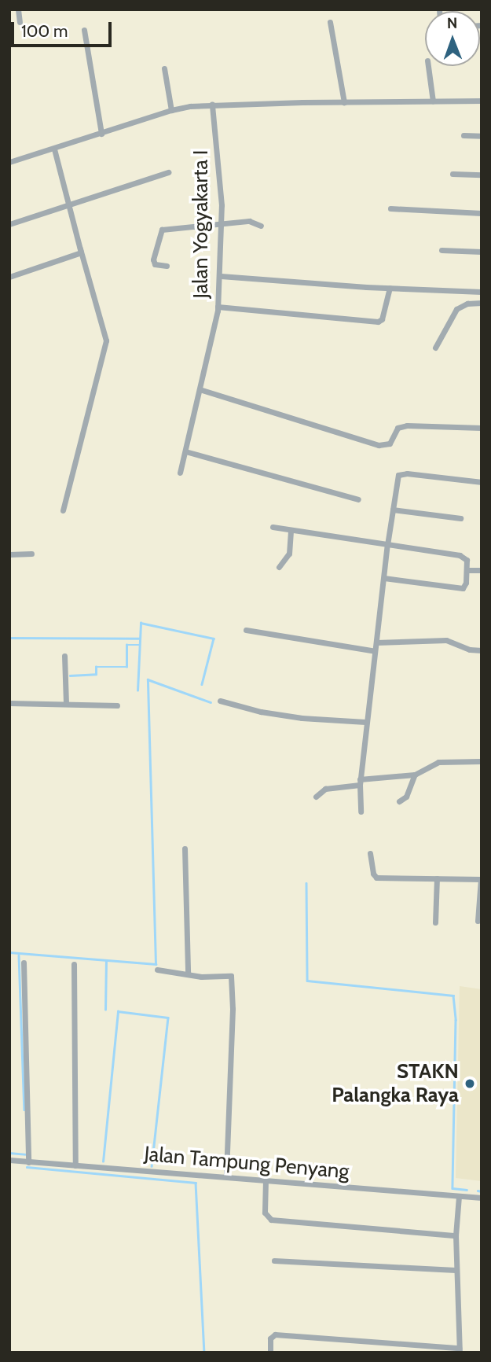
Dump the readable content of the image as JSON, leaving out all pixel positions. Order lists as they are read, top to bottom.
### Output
{
  "streets": {
    "street": ["Jalan Yogyakarta I", "Jalan Tampung Penyang"]
  },
  "places": ["STAKN Palangka Raya"],
  "scale_bar": "100 m",
  "north": "top"
}
